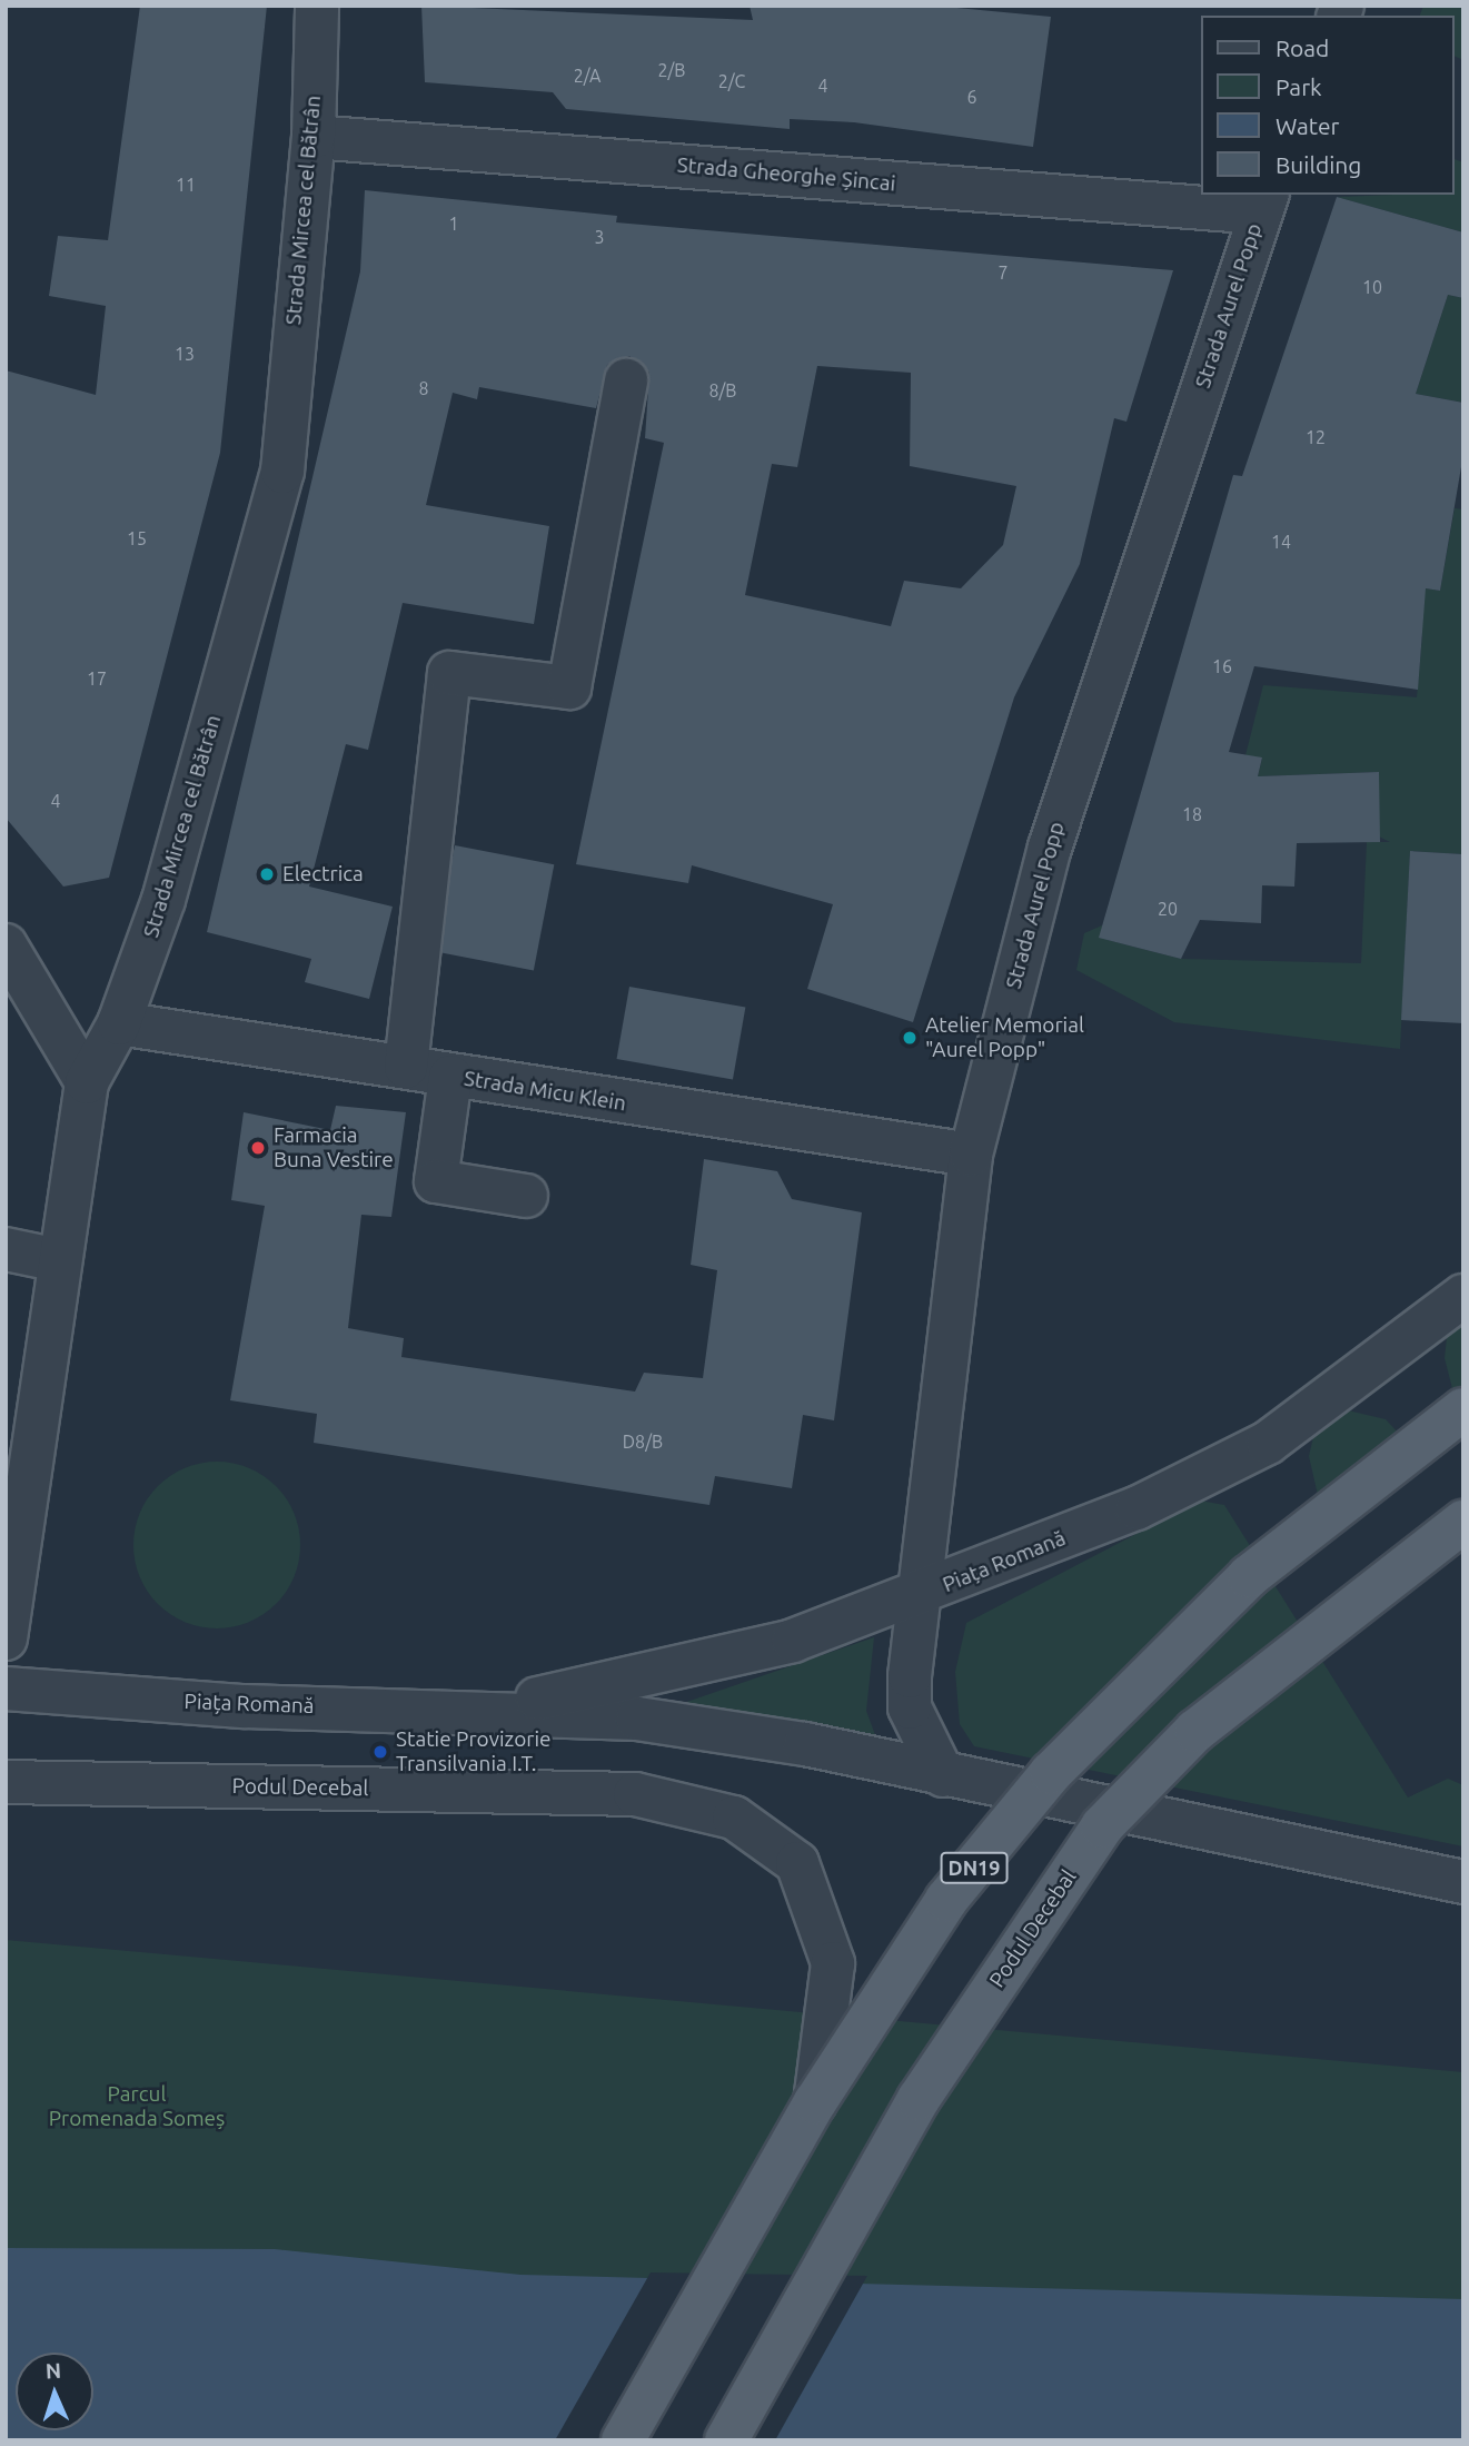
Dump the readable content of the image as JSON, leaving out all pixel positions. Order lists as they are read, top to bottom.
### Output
{
  "streets": {
    "main road": ["Podul Decebal", "DN19"],
    "street": [
      "Strada Gheorghe Șincai",
      "Strada Mircea cel Bătrân",
      "Strada Aurel Popp",
      "Strada Micu Klein",
      "Piața Romană"
    ]
  },
  "crossings": [
    ["Strada Gheorghe Șincai", "Strada Mircea cel Bătrân"],
    ["Strada Gheorghe Șincai", "Strada Aurel Popp"],
    ["Strada Mircea cel Bătrân", "Strada Micu Klein"],
    ["Strada Aurel Popp", "Strada Micu Klein"],
    ["Strada Aurel Popp", "Piața Romană"]
  ],
  "parks": ["Parcul Promenada Someș"],
  "places": [
    "Electrica",
    "Atelier Memorial \"Aurel Popp\"",
    "Farmacia Buna Vestire",
    "Statie Provizorie Transilvania I.T."
  ],
  "house_numbers": [
    "2/B",
    "2/A",
    "2/C",
    "4",
    "6",
    "11",
    "1",
    "3",
    "7",
    "10",
    "13",
    "8",
    "8/B",
    "12",
    "15",
    "14",
    "16",
    "17",
    "4",
    "18",
    "20",
    "D8/B"
  ],
  "legend": [
    "Road",
    "Park",
    "Water",
    "Building"
  ],
  "north": "top"
}
